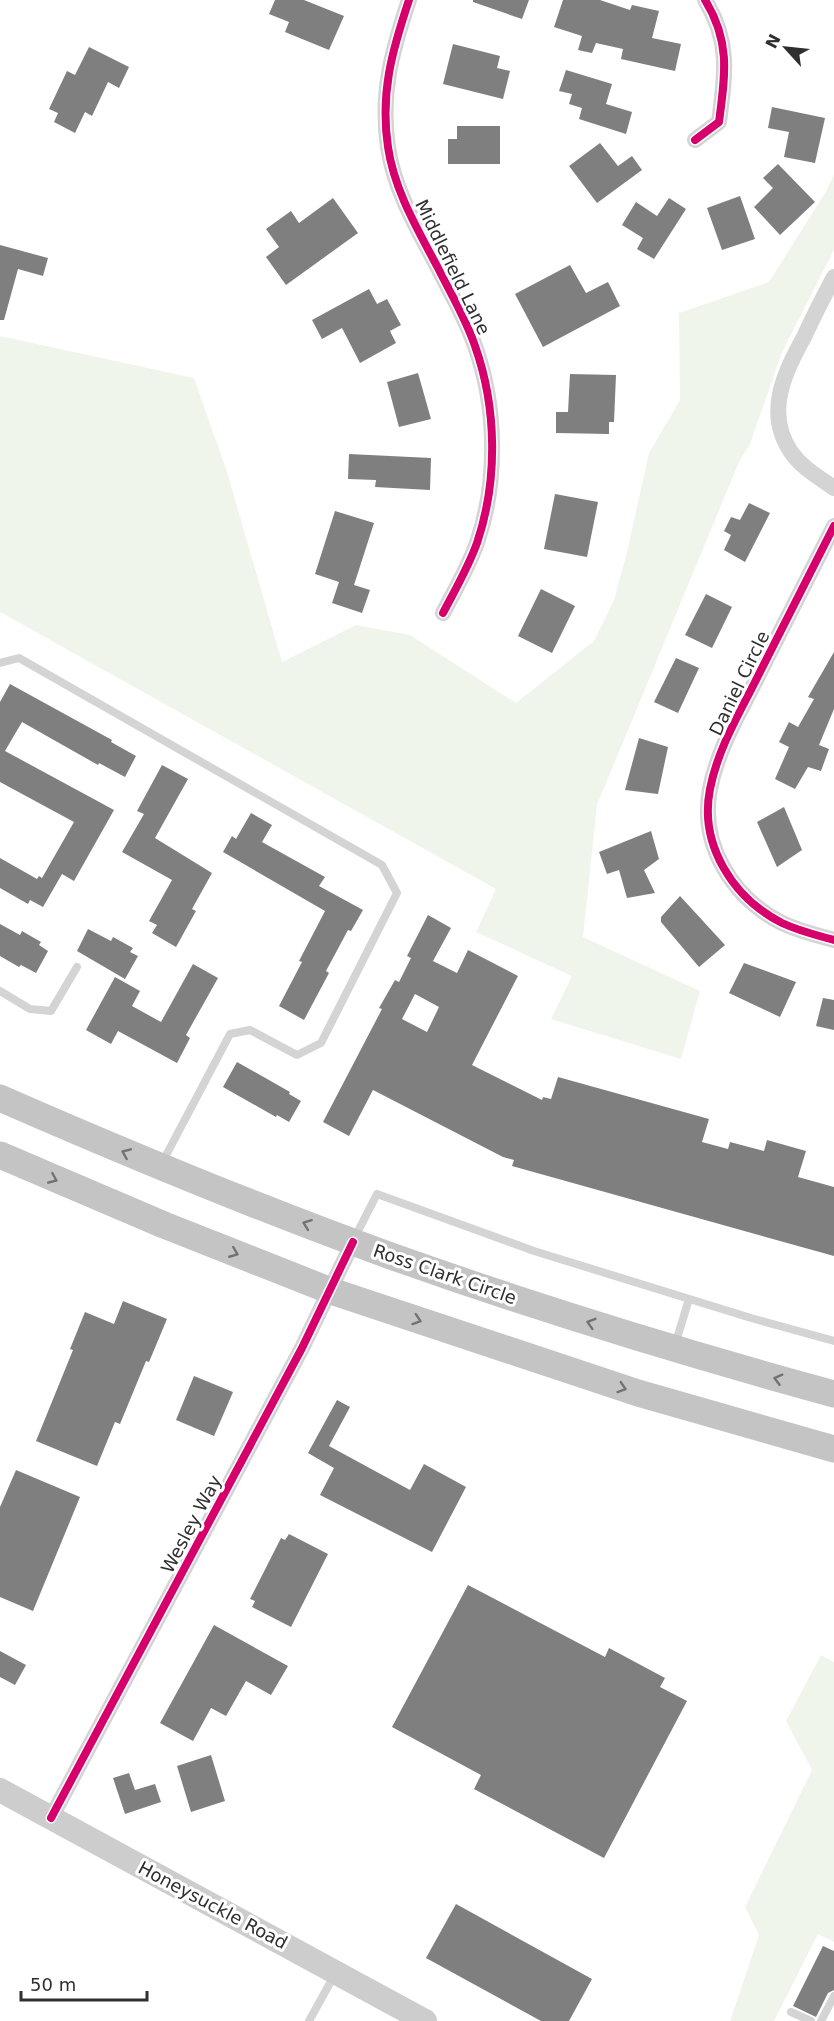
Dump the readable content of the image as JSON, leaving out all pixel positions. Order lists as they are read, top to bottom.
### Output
{
  "streets": {
    "highway": ["Ross Clark Circle"],
    "main road": ["Honeysuckle Road"],
    "street": ["Middlefield Lane", "Daniel Circle", "Wesley Way"]
  },
  "crossings": [
    ["Ross Clark Circle", "Wesley Way"],
    ["Wesley Way", "Honeysuckle Road"]
  ],
  "scale_bar": "50 m",
  "north": "top left"
}
